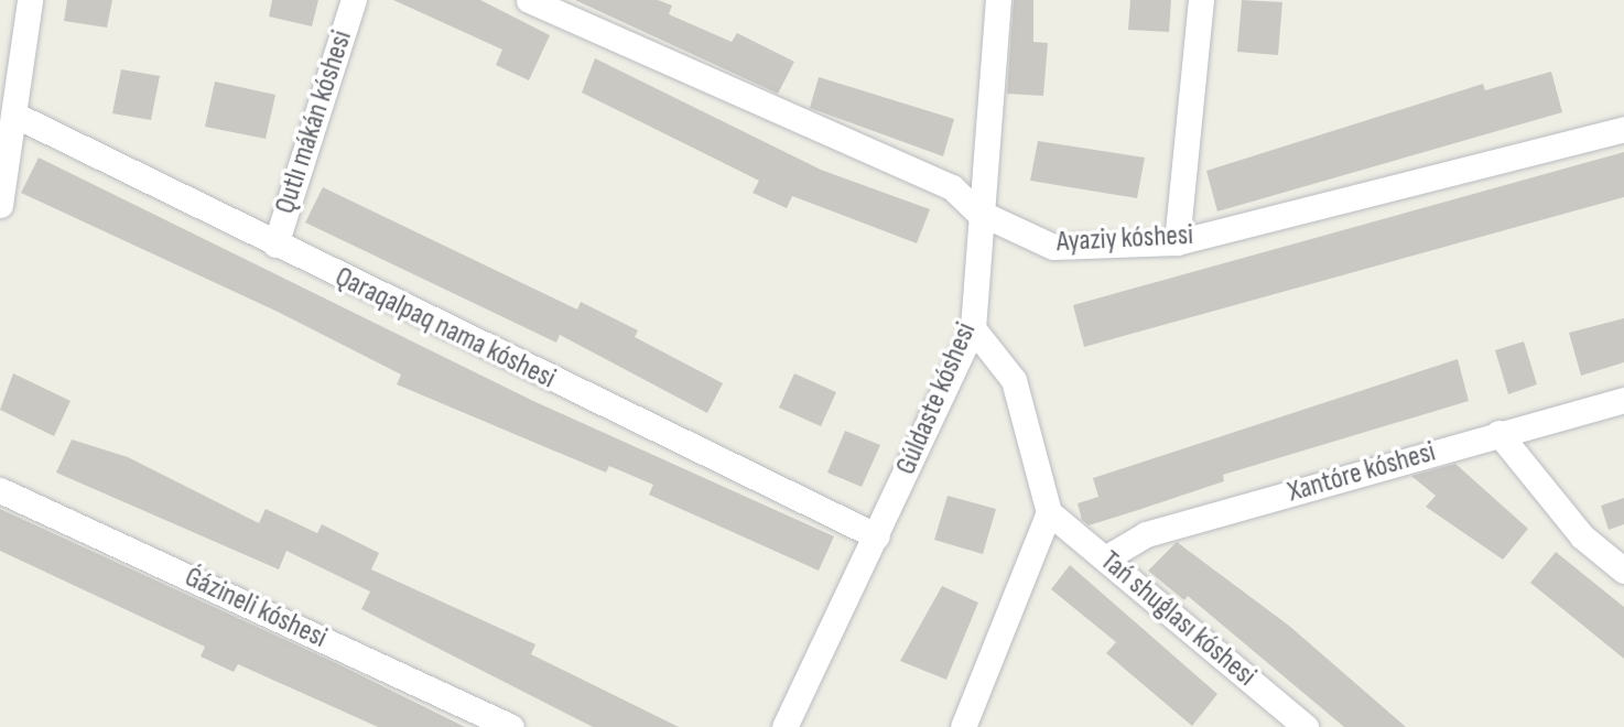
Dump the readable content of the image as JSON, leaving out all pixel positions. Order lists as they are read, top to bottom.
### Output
{
  "streets": {
    "street": [
      "Qutlı mákán kóshesi",
      "Ayaziy kóshesi",
      "Qaraqalpaq nama kóshesi",
      "Gúldaste kóshesi",
      "Xantóre kóshesi",
      "Ǵázineli kóshesi",
      "Tań shuǵlası kóshesi"
    ]
  },
  "crossings": [
    ["Qutlı mákán kóshesi", "Qaraqalpaq nama kóshesi"],
    ["Ayaziy kóshesi", "Gúldaste kóshesi"],
    ["Qaraqalpaq nama kóshesi", "Gúldaste kóshesi"],
    ["Xantóre kóshesi", "Tań shuǵlası kóshesi"]
  ]
}
